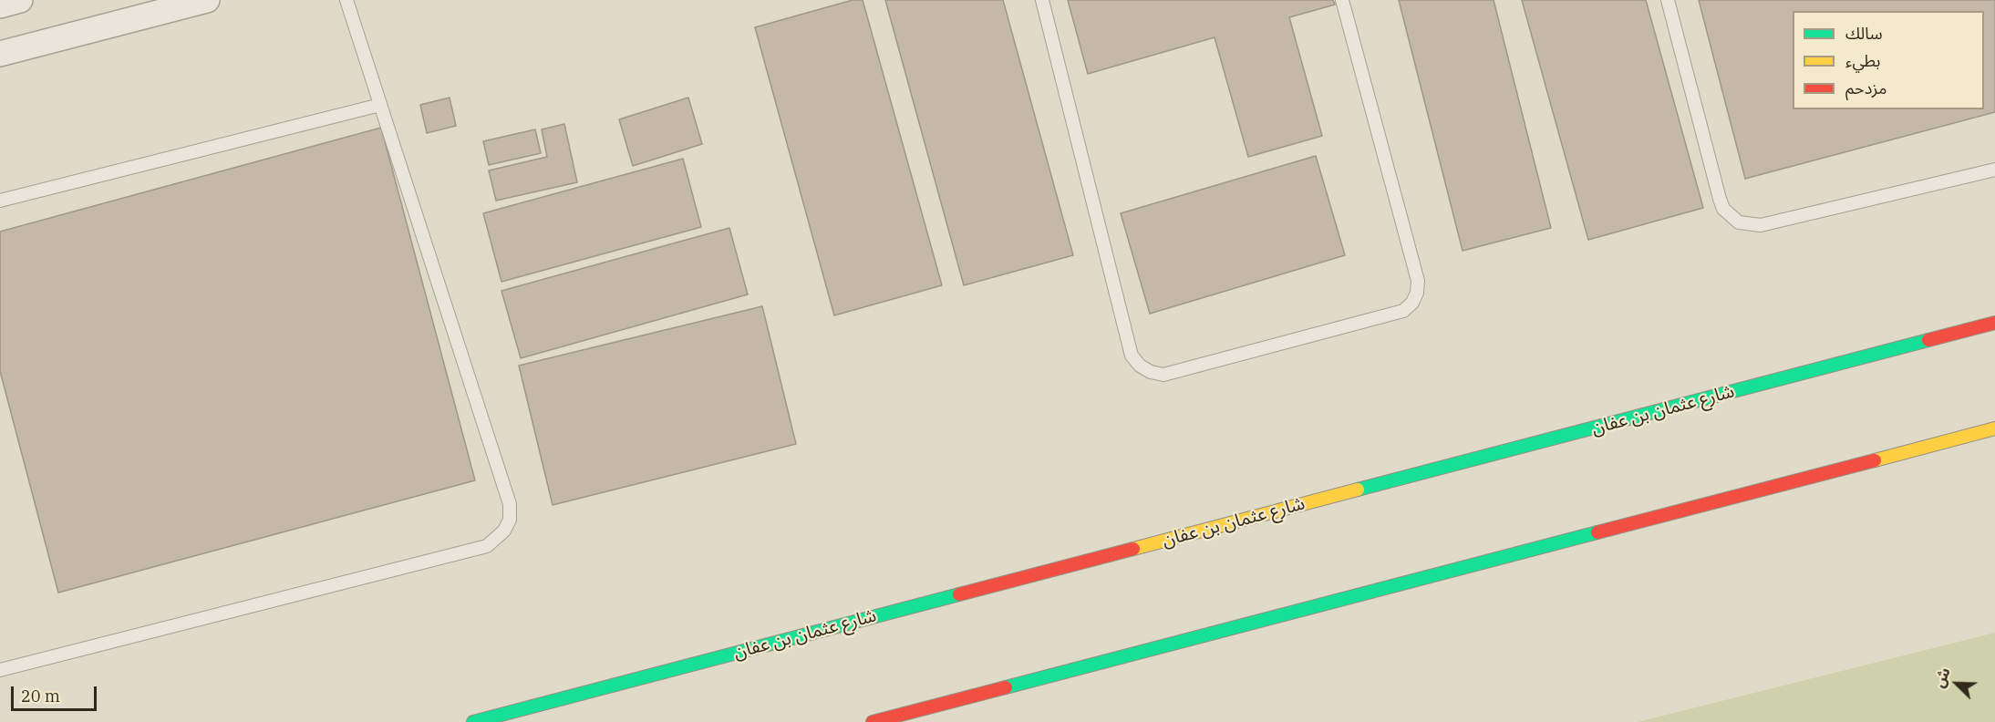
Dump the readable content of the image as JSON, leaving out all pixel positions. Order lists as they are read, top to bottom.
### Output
{
  "streets": {
    "main road": ["شارع عثمان بن عفان"]
  },
  "legend": ["سالك", "بطيء", "مزدحم"],
  "scale_bar": "20 m",
  "north": "top left"
}
